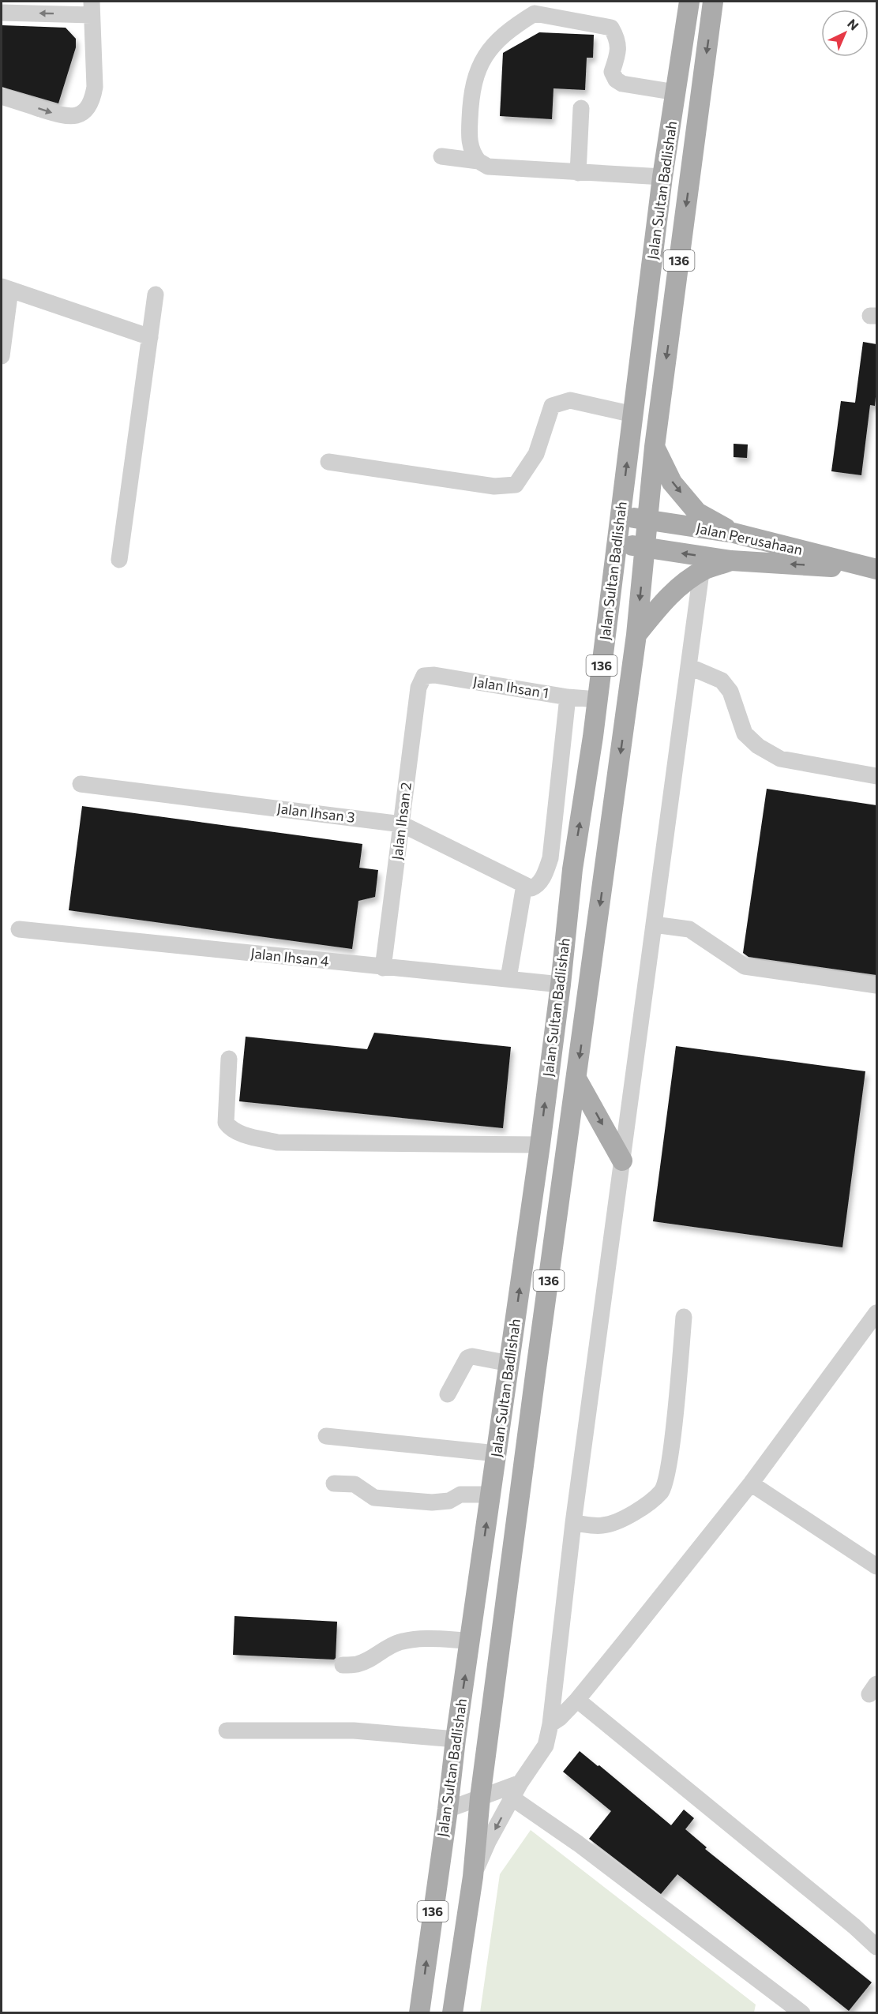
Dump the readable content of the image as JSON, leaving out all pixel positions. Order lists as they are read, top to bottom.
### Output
{
  "streets": {
    "main road": ["Jalan Sultan Badlishah", "136", "Jalan Perusahaan"],
    "street": [
      "Jalan Ihsan 1",
      "Jalan Ihsan 3",
      "Jalan Ihsan 2",
      "Jalan Ihsan 4"
    ]
  },
  "crossings": [
    ["Jalan Sultan Badlishah", "Jalan Perusahaan"],
    ["Jalan Sultan Badlishah", "Jalan Ihsan 1"],
    ["Jalan Sultan Badlishah", "Jalan Ihsan 4"],
    ["Jalan Ihsan 1", "Jalan Ihsan 2"],
    ["Jalan Ihsan 3", "Jalan Ihsan 2"],
    ["Jalan Ihsan 2", "Jalan Ihsan 4"]
  ],
  "north": "top right"
}
